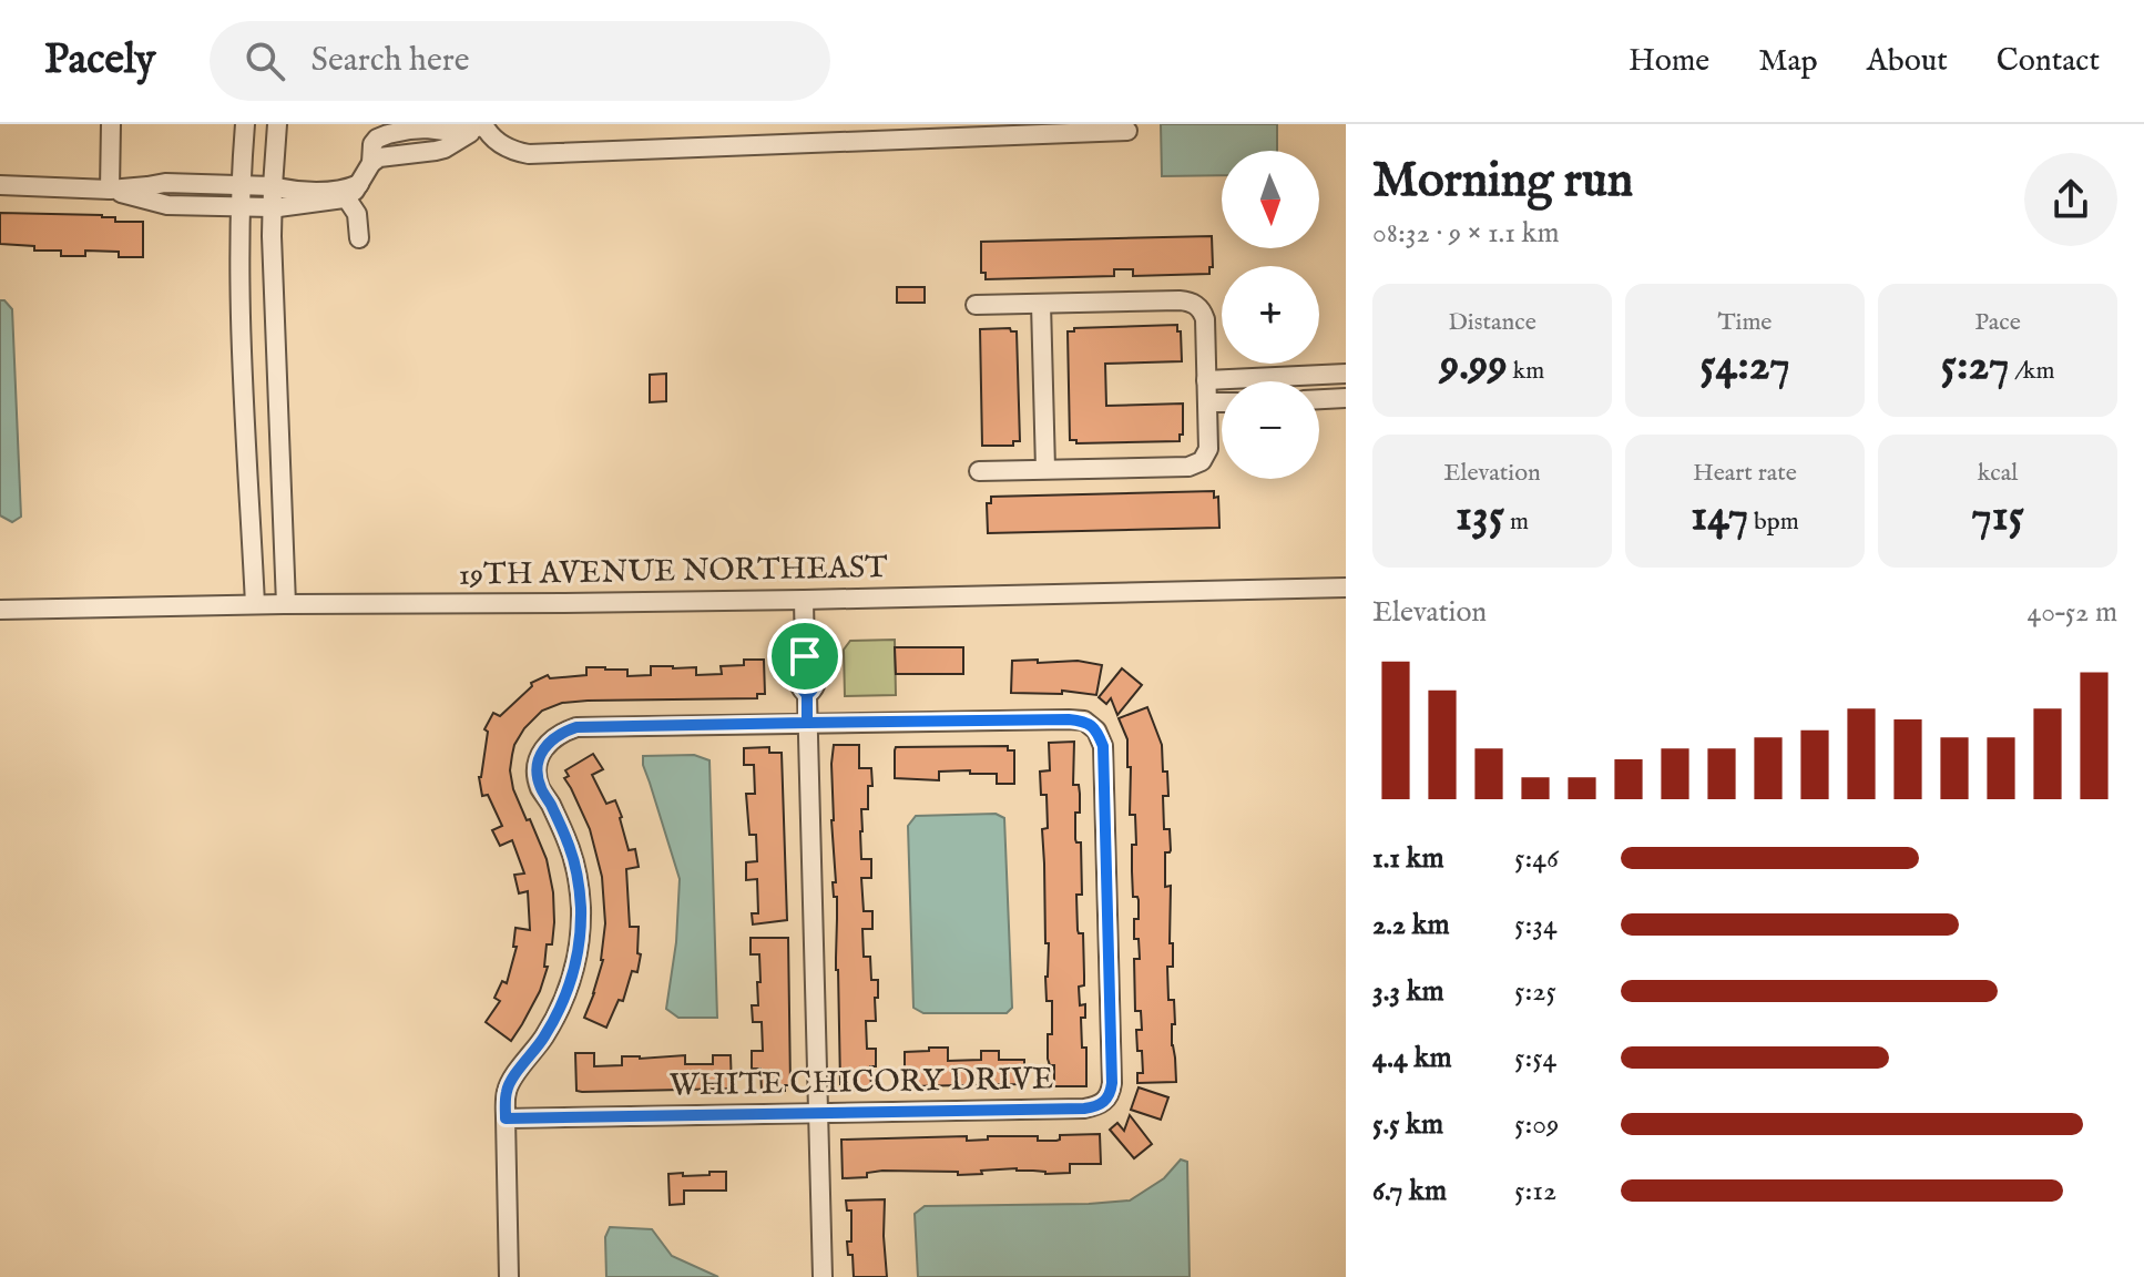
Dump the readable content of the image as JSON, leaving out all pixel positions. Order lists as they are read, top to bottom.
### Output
{
  "streets": {
    "street": ["19TH AVENUE NORTHEAST", "WHITE CHICORY DRIVE"]
  },
  "north": "bottom",
  "page": {
    "header": "Pacely",
    "search": "Search here",
    "nav": [
      "Home",
      "Map",
      "About",
      "Contact"
    ],
    "heading": ["Morning run", "08:32 · 9 × 1.1 km"],
    "map_buttons": ["+", "−"],
    "stats": [
      ["Distance", "9.99 km"],
      ["Time", "54:27"],
      ["Pace", "5:27 /km"],
      ["Elevation", "135 m"],
      ["Heart rate", "147 bpm"],
      ["kcal", "715"]
    ],
    "chart": ["Elevation", "40–52 m"],
    "list": [
      {
        "name": "1.1 km",
        "note": "5:46"
      },
      {
        "name": "2.2 km",
        "note": "5:34"
      },
      {
        "name": "3.3 km",
        "note": "5:25"
      },
      {
        "name": "4.4 km",
        "note": "5:54"
      },
      {
        "name": "5.5 km",
        "note": "5:09"
      },
      {
        "name": "6.7 km",
        "note": "5:12"
      }
    ]
  }
}
